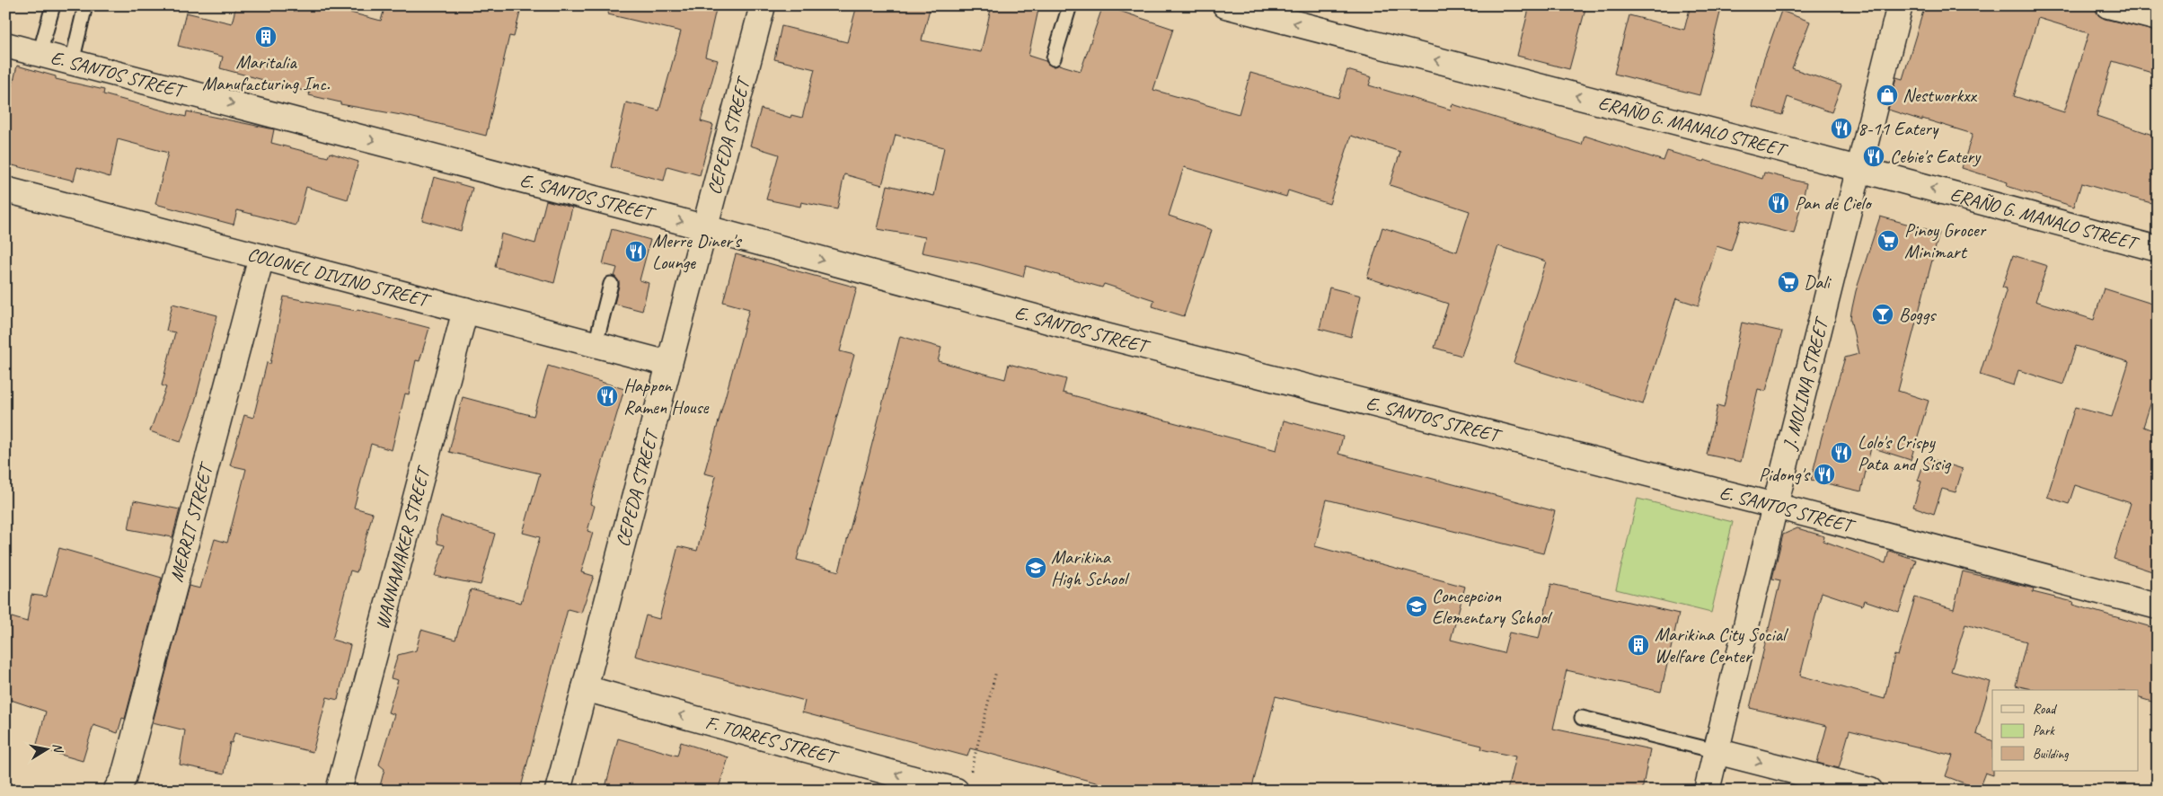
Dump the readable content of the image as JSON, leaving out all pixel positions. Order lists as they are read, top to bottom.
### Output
{
  "streets": {
    "street": [
      "E. SANTOS STREET",
      "ERAÑO G. MANALO STREET",
      "CEPEDA STREET",
      "COLONEL DIVINO STREET",
      "J. MOLINA STREET",
      "MERRIT STREET",
      "WANNAMAKER STREET",
      "F. TORRES STREET"
    ]
  },
  "crossings": [
    ["E. SANTOS STREET", "CEPEDA STREET"],
    ["E. SANTOS STREET", "J. MOLINA STREET"],
    ["ERAÑO G. MANALO STREET", "J. MOLINA STREET"],
    ["CEPEDA STREET", "COLONEL DIVINO STREET"],
    ["CEPEDA STREET", "F. TORRES STREET"],
    ["COLONEL DIVINO STREET", "MERRIT STREET"],
    ["COLONEL DIVINO STREET", "WANNAMAKER STREET"]
  ],
  "one_way": ["E. SANTOS STREET", "ERAÑO G. MANALO STREET", "F. TORRES STREET"],
  "places": {
    "building": ["Maritalia Manufacturing Inc.", "Marikina City Social Welfare Center"],
    "shop": ["Nestworkxx"],
    "restaurant": [
      "8-11 Eatery",
      "Cebie's Eatery",
      "Pan de Cielo",
      "Merre Diner's Lounge",
      "Happon Ramen House",
      "Lolo's Crispy Pata and Sisig",
      "Pidong's"
    ],
    "supermarket": ["Pinoy Grocer Minimart", "Dali"],
    "bar": ["Boggs"],
    "school or university": ["Marikina High School", "Concepcion Elementary School"]
  },
  "legend": ["Road", "Park", "Building"],
  "north": "right"
}
